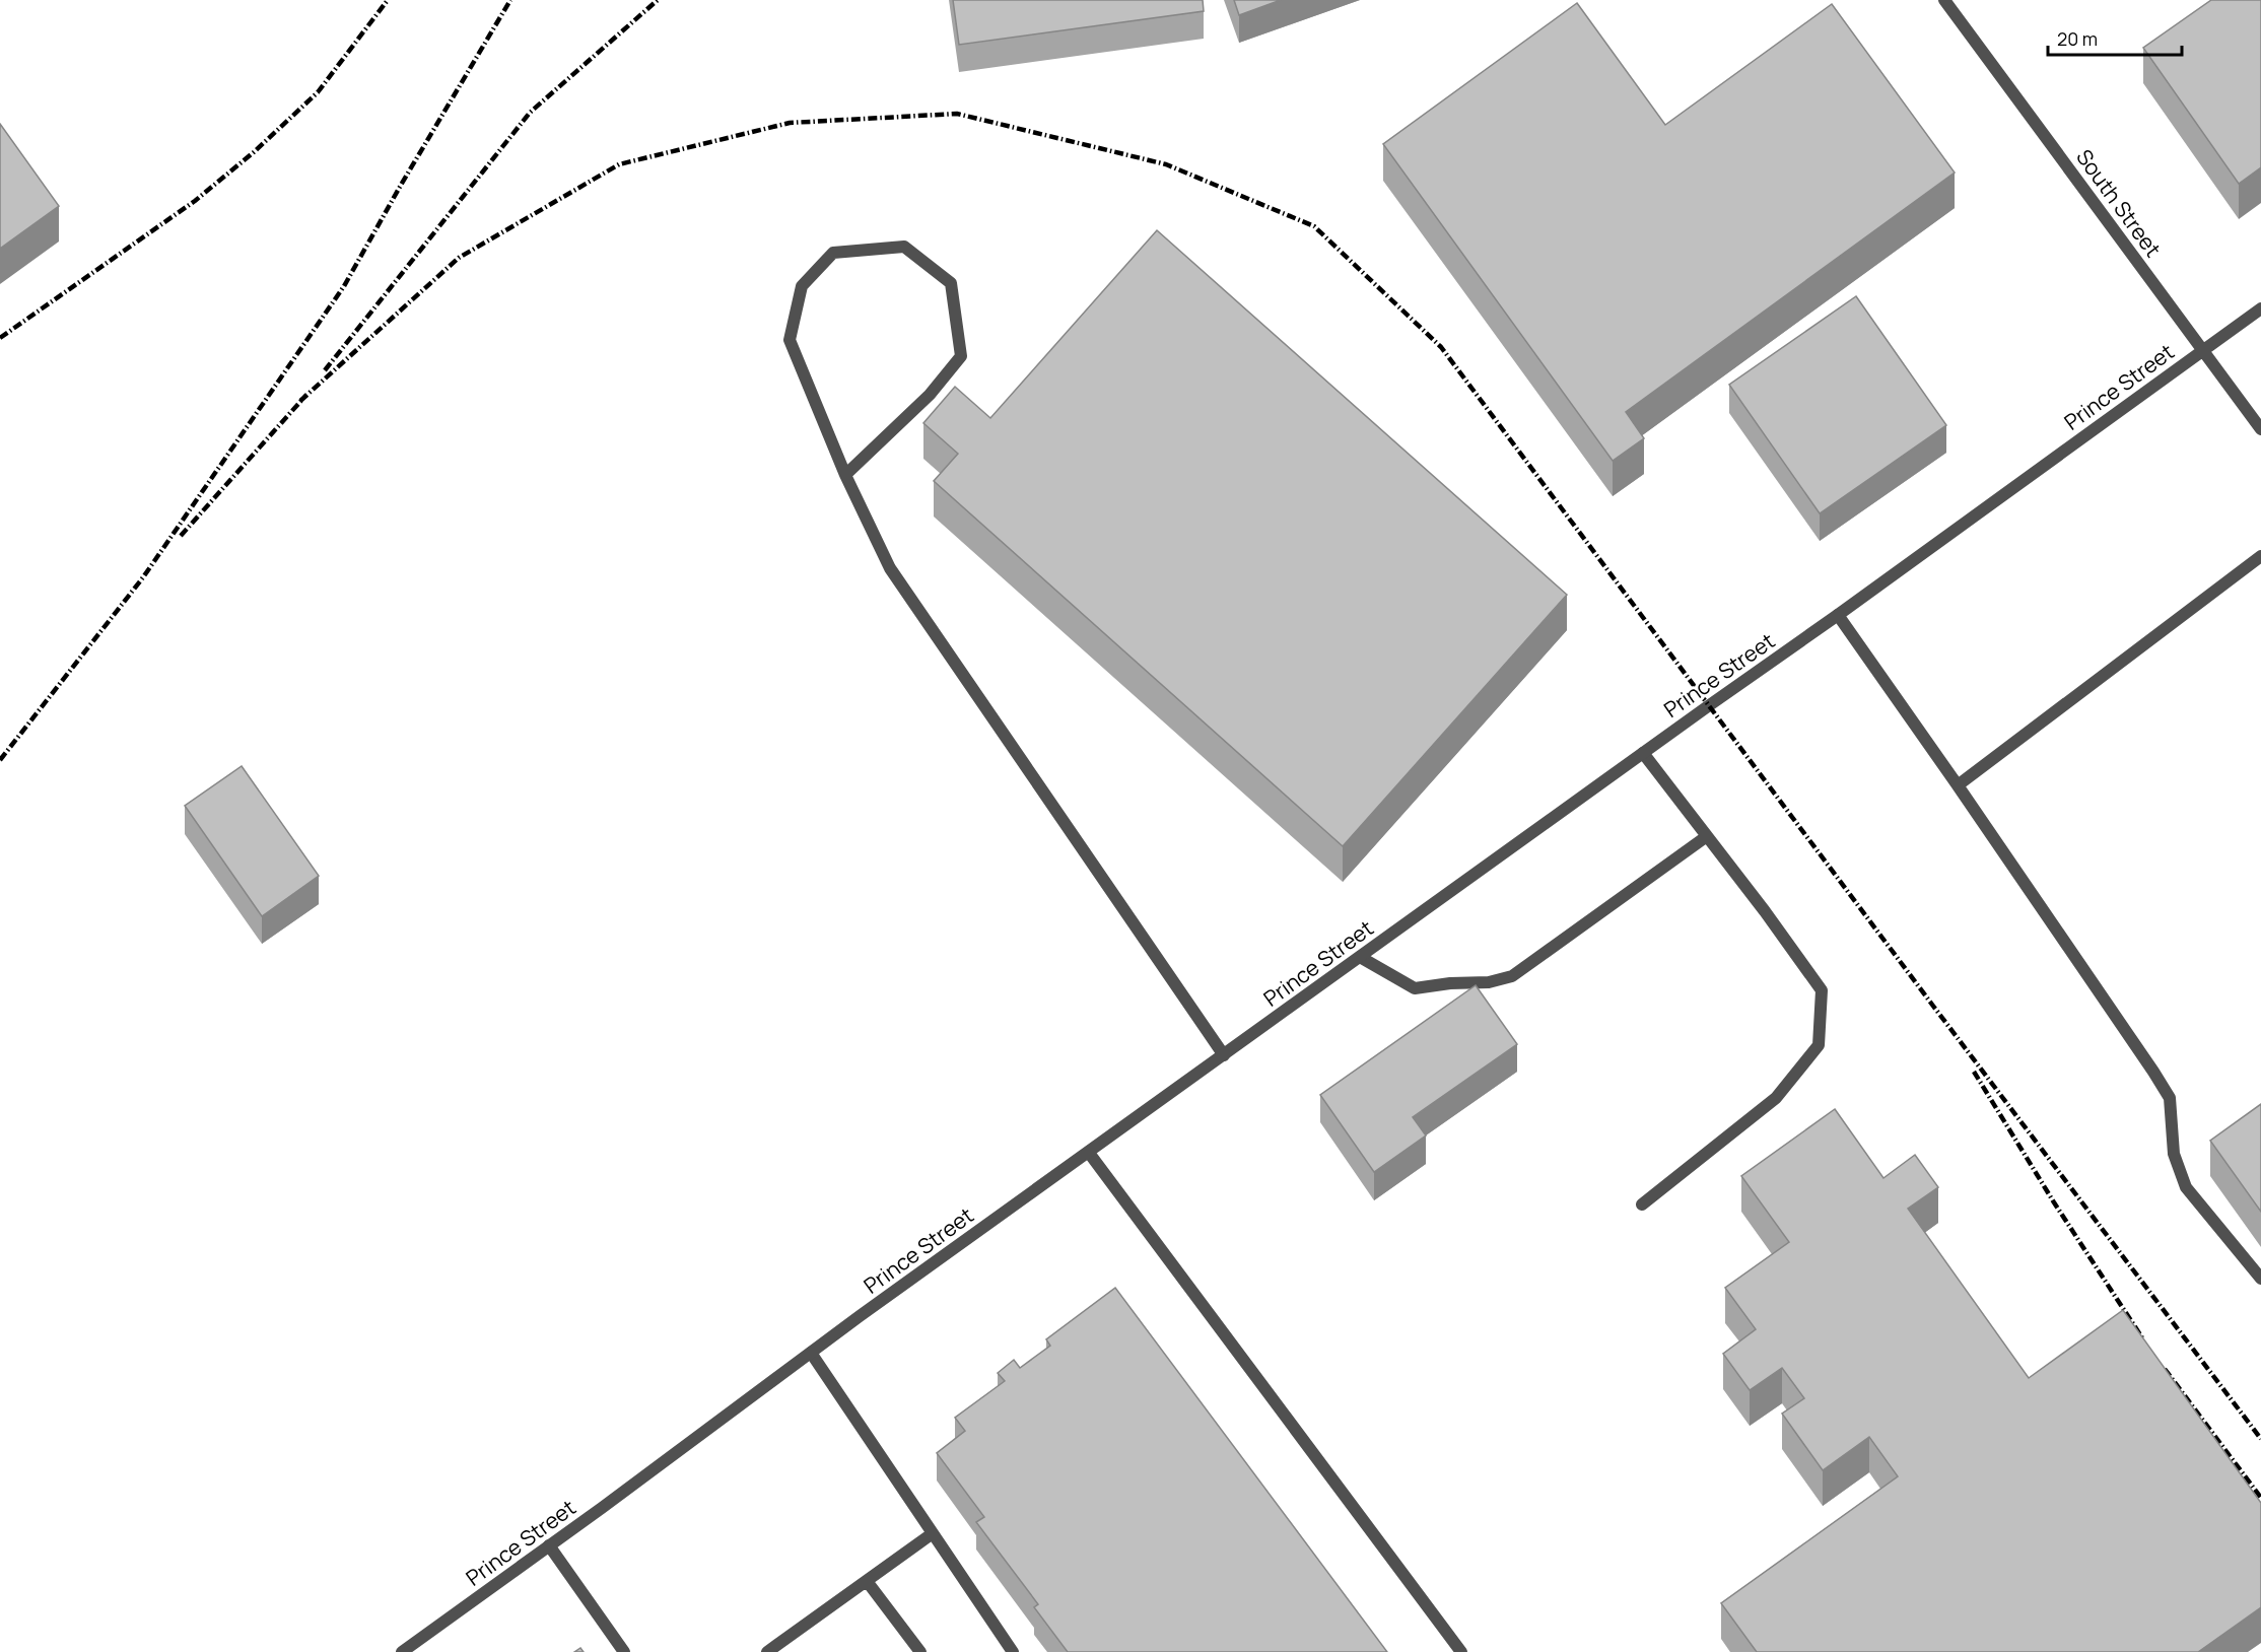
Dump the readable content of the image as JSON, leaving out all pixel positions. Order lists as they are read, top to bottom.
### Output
{
  "streets": {
    "street": ["South Street", "Prince Street"]
  },
  "crossings": [
    ["South Street", "Prince Street"]
  ],
  "scale_bar": "20 m"
}
